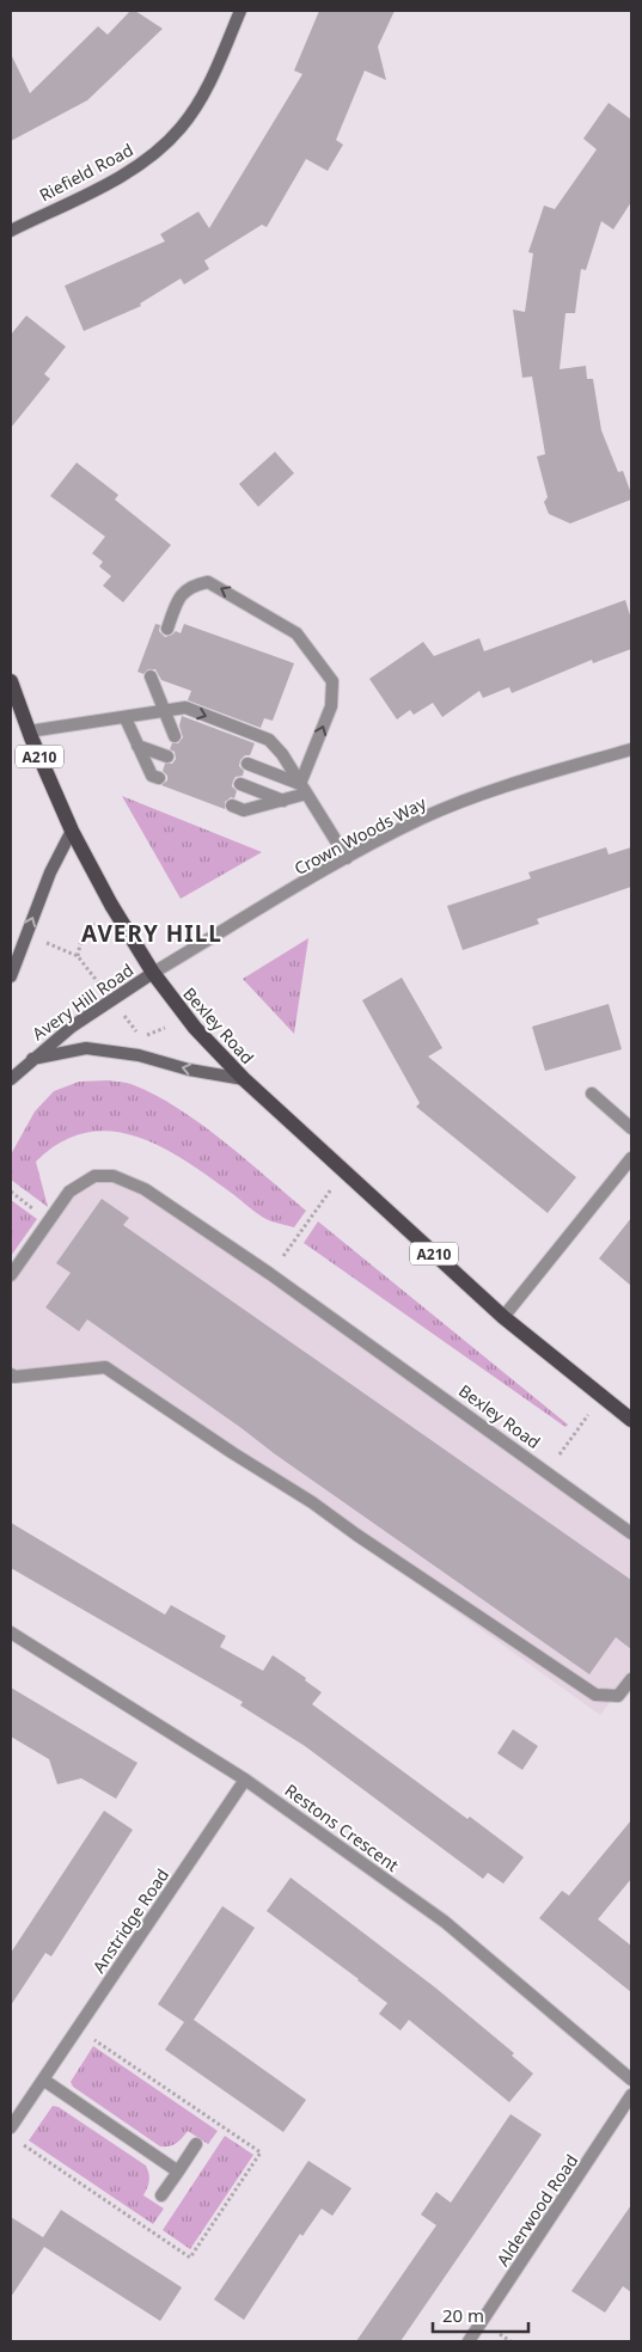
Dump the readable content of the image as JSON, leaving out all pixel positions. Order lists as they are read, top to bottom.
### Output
{
  "streets": {
    "main road": [
      "Riefield Road",
      "A210",
      "Avery Hill Road",
      "Bexley Road"
    ],
    "street": [
      "Crown Woods Way",
      "Restons Crescent",
      "Anstridge Road",
      "Alderwood Road"
    ]
  },
  "crossings": [
    ["Crown Woods Way", "Avery Hill Road"],
    ["Crown Woods Way", "Bexley Road"],
    ["Avery Hill Road", "Bexley Road"],
    ["Restons Crescent", "Anstridge Road"]
  ],
  "districts": ["AVERY HILL"],
  "scale_bar": "20 m"
}
